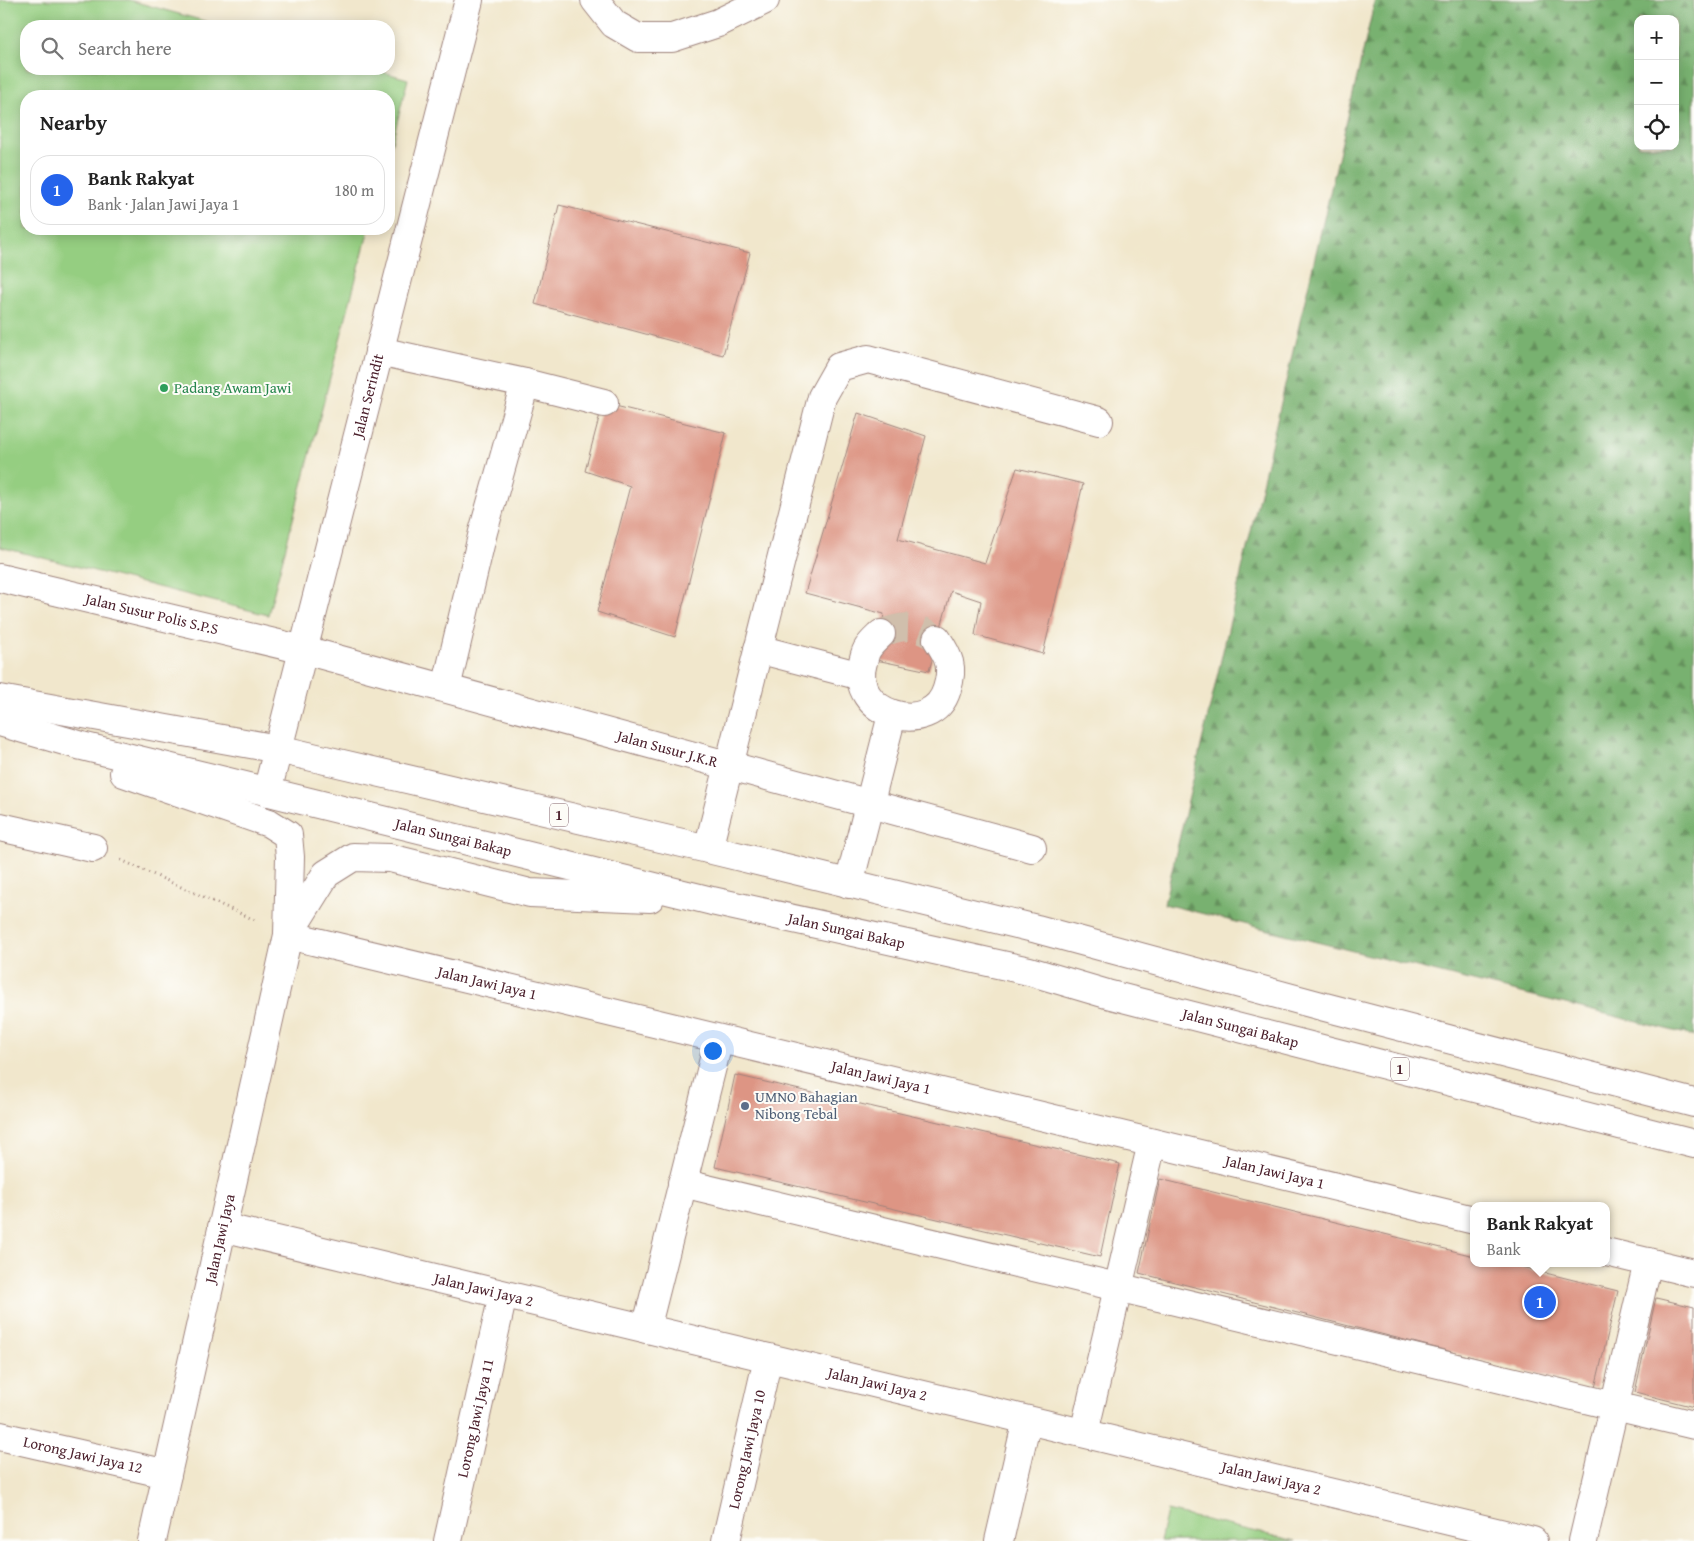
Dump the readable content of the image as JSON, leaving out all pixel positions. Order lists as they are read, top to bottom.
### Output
{
  "streets": {
    "main road": [
      "Jalan Serindit",
      "Jalan Susur Polis S.P.S",
      "Jalan Susur J.K.R",
      "1",
      "Jalan Sungai Bakap",
      "Jalan Jawi Jaya 1",
      "Jalan Jawi Jaya",
      "Jalan Jawi Jaya 2",
      "Lorong Jawi Jaya 11",
      "Lorong Jawi Jaya 10",
      "Lorong Jawi Jaya 12"
    ]
  },
  "crossings": [
    ["Jalan Serindit", "Jalan Susur Polis S.P.S"],
    ["Jalan Serindit", "Jalan Susur J.K.R"],
    ["Jalan Serindit", "1"],
    ["Jalan Serindit", "Jalan Sungai Bakap"],
    ["Jalan Susur Polis S.P.S", "Jalan Susur J.K.R"],
    ["Jalan Jawi Jaya 1", "Jalan Jawi Jaya"],
    ["Jalan Jawi Jaya", "Jalan Jawi Jaya 2"],
    ["Jalan Jawi Jaya", "Lorong Jawi Jaya 12"],
    ["Jalan Jawi Jaya 2", "Lorong Jawi Jaya 11"],
    ["Jalan Jawi Jaya 2", "Lorong Jawi Jaya 10"]
  ],
  "places": ["Padang Awam Jawi", "UMNO Bahagian Nibong Tebal"],
  "page": {
    "map_buttons": ["+", "−"],
    "search": "Search here",
    "heading": "Nearby",
    "list": [
      {
        "mark": "1",
        "name": "Bank Rakyat",
        "note": "Bank · Jalan Jawi Jaya 1",
        "value": "180 m"
      }
    ],
    "popup": ["Bank Rakyat", "Bank"],
    "pins": "1"
  }
}
